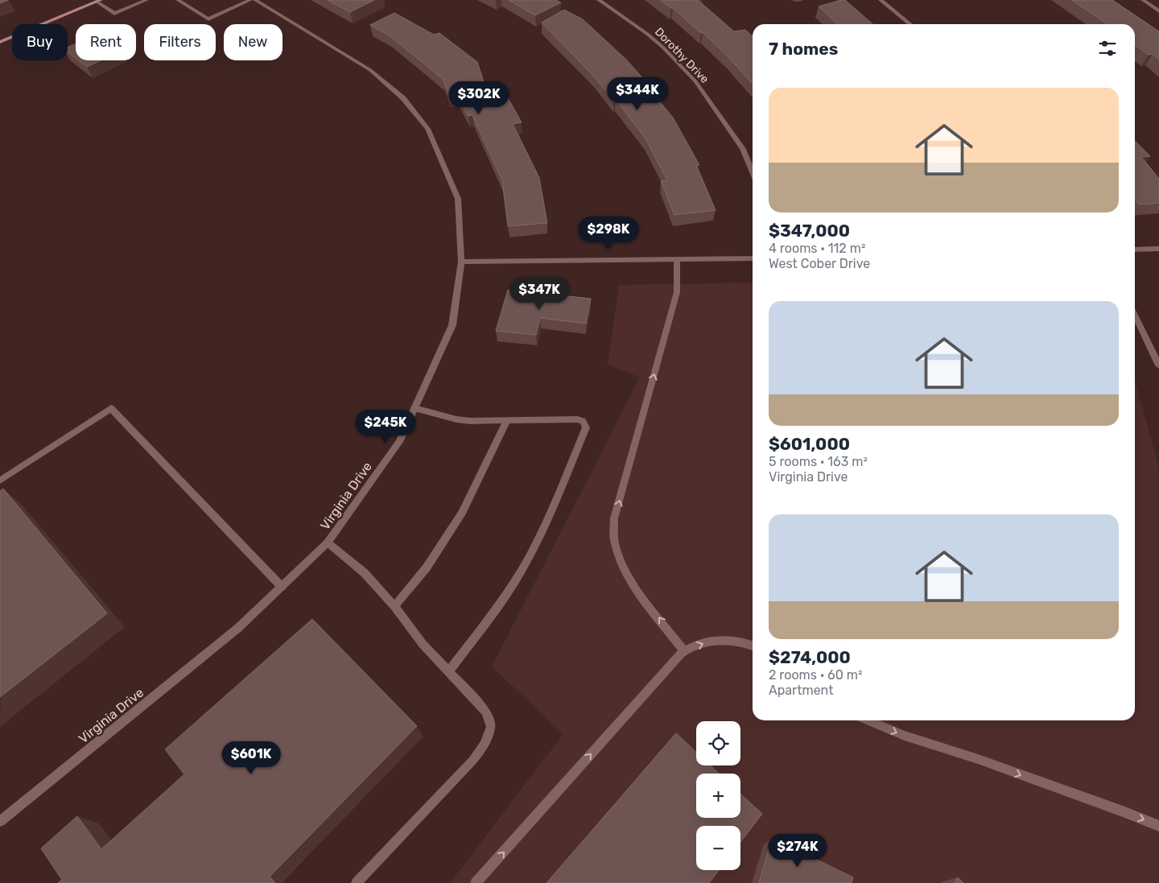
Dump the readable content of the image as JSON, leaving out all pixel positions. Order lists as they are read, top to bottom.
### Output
{
  "streets": {
    "street": ["Dorothy Drive", "Virginia Drive"]
  },
  "page": {
    "chip": [
      "Buy",
      "Rent",
      "Filters",
      "New"
    ],
    "heading": "7 homes",
    "list": [
      {
        "name": "$347,000",
        "note": "4 rooms · 112 m² · West Cober Drive"
      },
      {
        "name": "$601,000",
        "note": "5 rooms · 163 m² · Virginia Drive"
      },
      {
        "name": "$274,000",
        "note": "2 rooms · 60 m² · Apartment"
      }
    ],
    "price": [
      "$344K",
      "$302K",
      "$298K",
      "$347K",
      "$245K",
      "$601K",
      "$274K"
    ],
    "map_buttons": ["+", "−"]
  }
}
